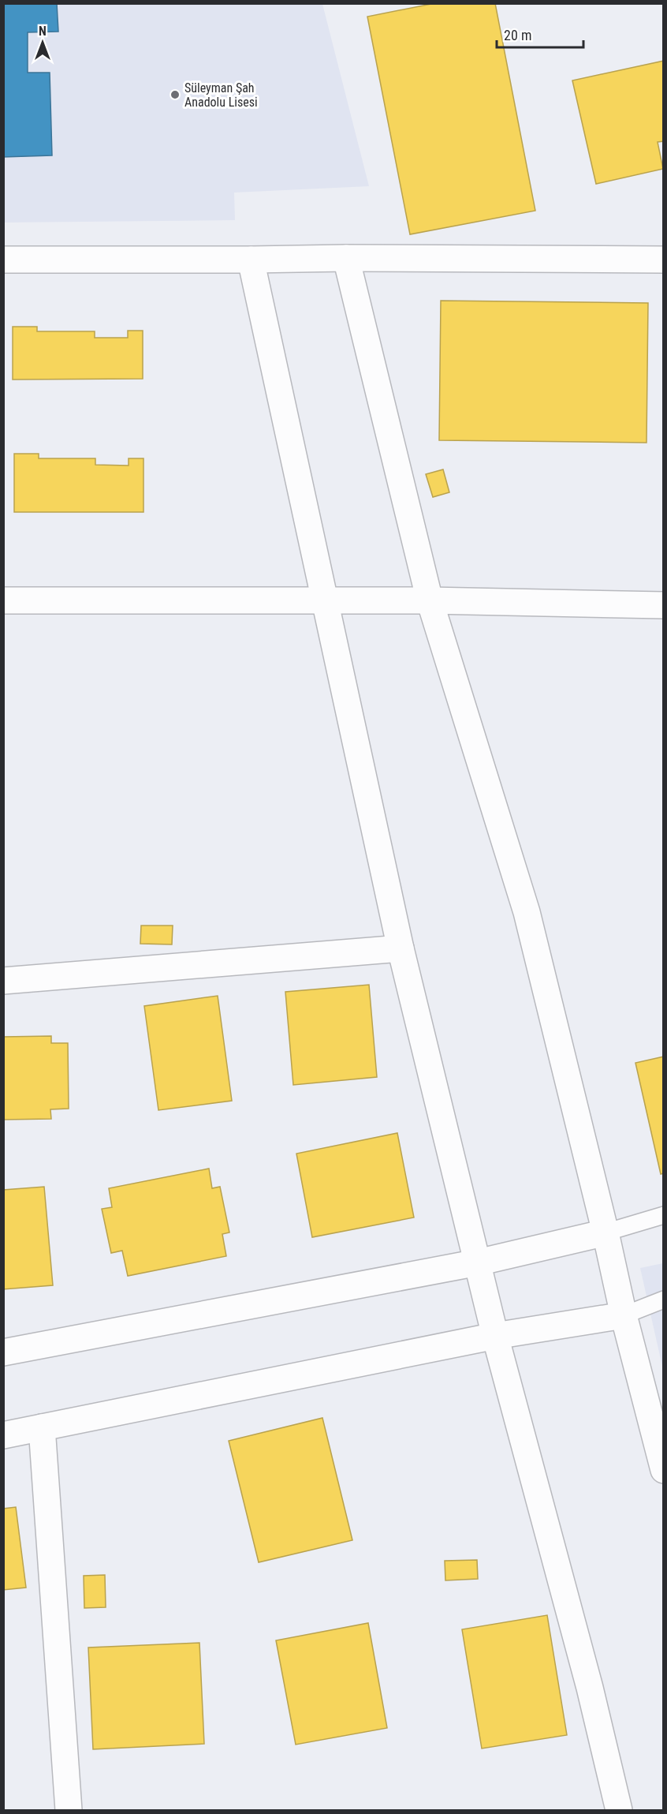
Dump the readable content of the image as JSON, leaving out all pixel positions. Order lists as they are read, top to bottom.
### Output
{
  "places": ["Süleyman Şah Anadolu Lisesi"],
  "scale_bar": "20 m",
  "north": "top"
}
